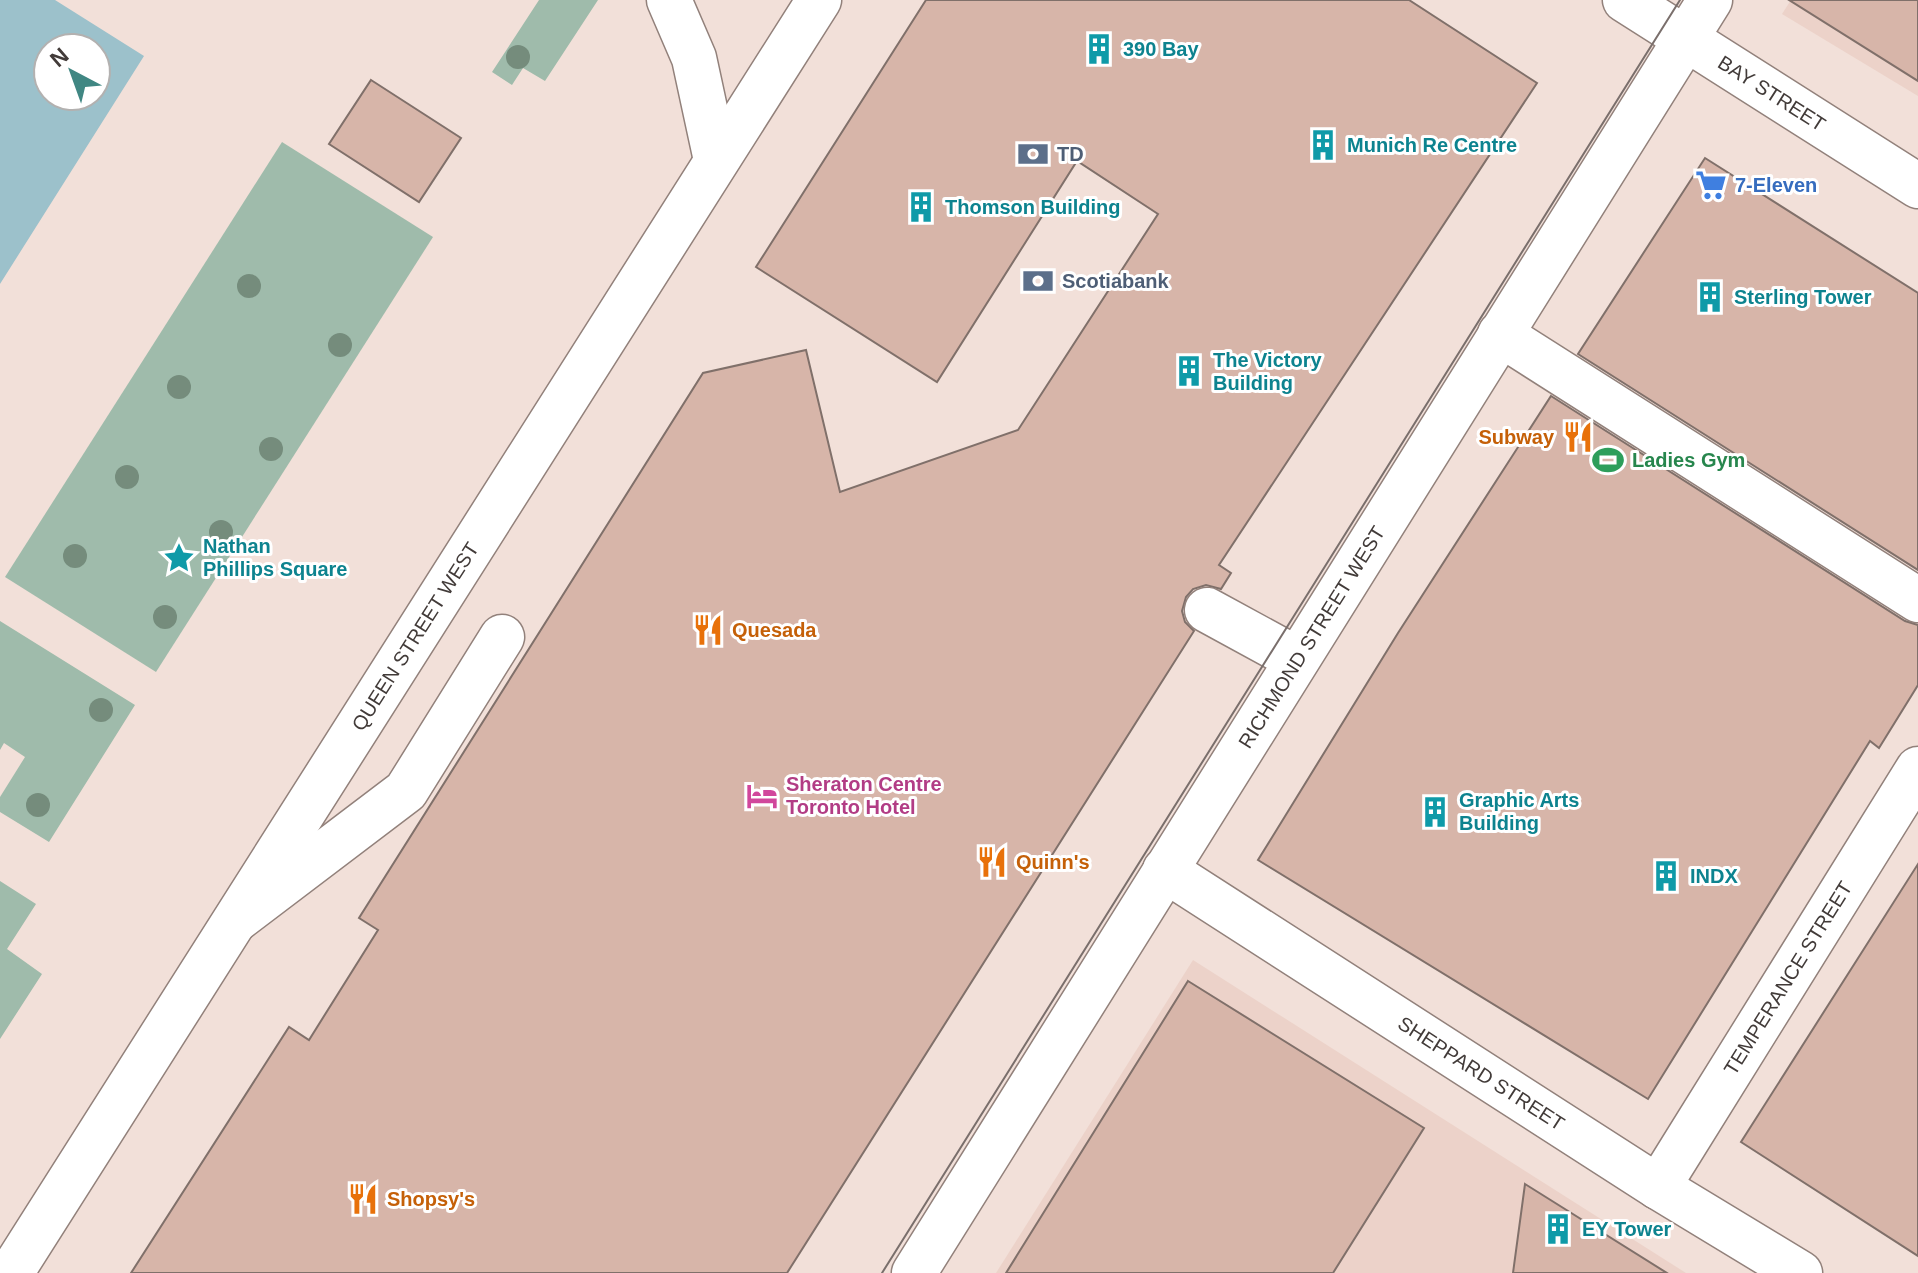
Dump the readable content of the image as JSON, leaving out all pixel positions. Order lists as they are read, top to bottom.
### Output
{
  "streets": {
    "main road": [
      "BAY STREET",
      "QUEEN STREET WEST",
      "RICHMOND STREET WEST",
      "TEMPERANCE STREET",
      "SHEPPARD STREET"
    ]
  },
  "crossings": [
    ["BAY STREET", "RICHMOND STREET WEST"],
    ["RICHMOND STREET WEST", "SHEPPARD STREET"],
    ["TEMPERANCE STREET", "SHEPPARD STREET"]
  ],
  "places": {
    "building": [
      "390 Bay",
      "Munich Re Centre",
      "Thomson Building",
      "Sterling Tower",
      "The Victory Building",
      "Graphic Arts Building",
      "INDX",
      "EY Tower"
    ],
    "bank": ["TD", "Scotiabank"],
    "supermarket": ["7-Eleven"],
    "restaurant": [
      "Subway",
      "Quesada",
      "Quinn's",
      "Shopsy's"
    ],
    "sports": ["Ladies Gym"],
    "place": ["Nathan Phillips Square"],
    "hotel": ["Sheraton Centre Toronto Hotel"]
  },
  "north": "top left"
}
